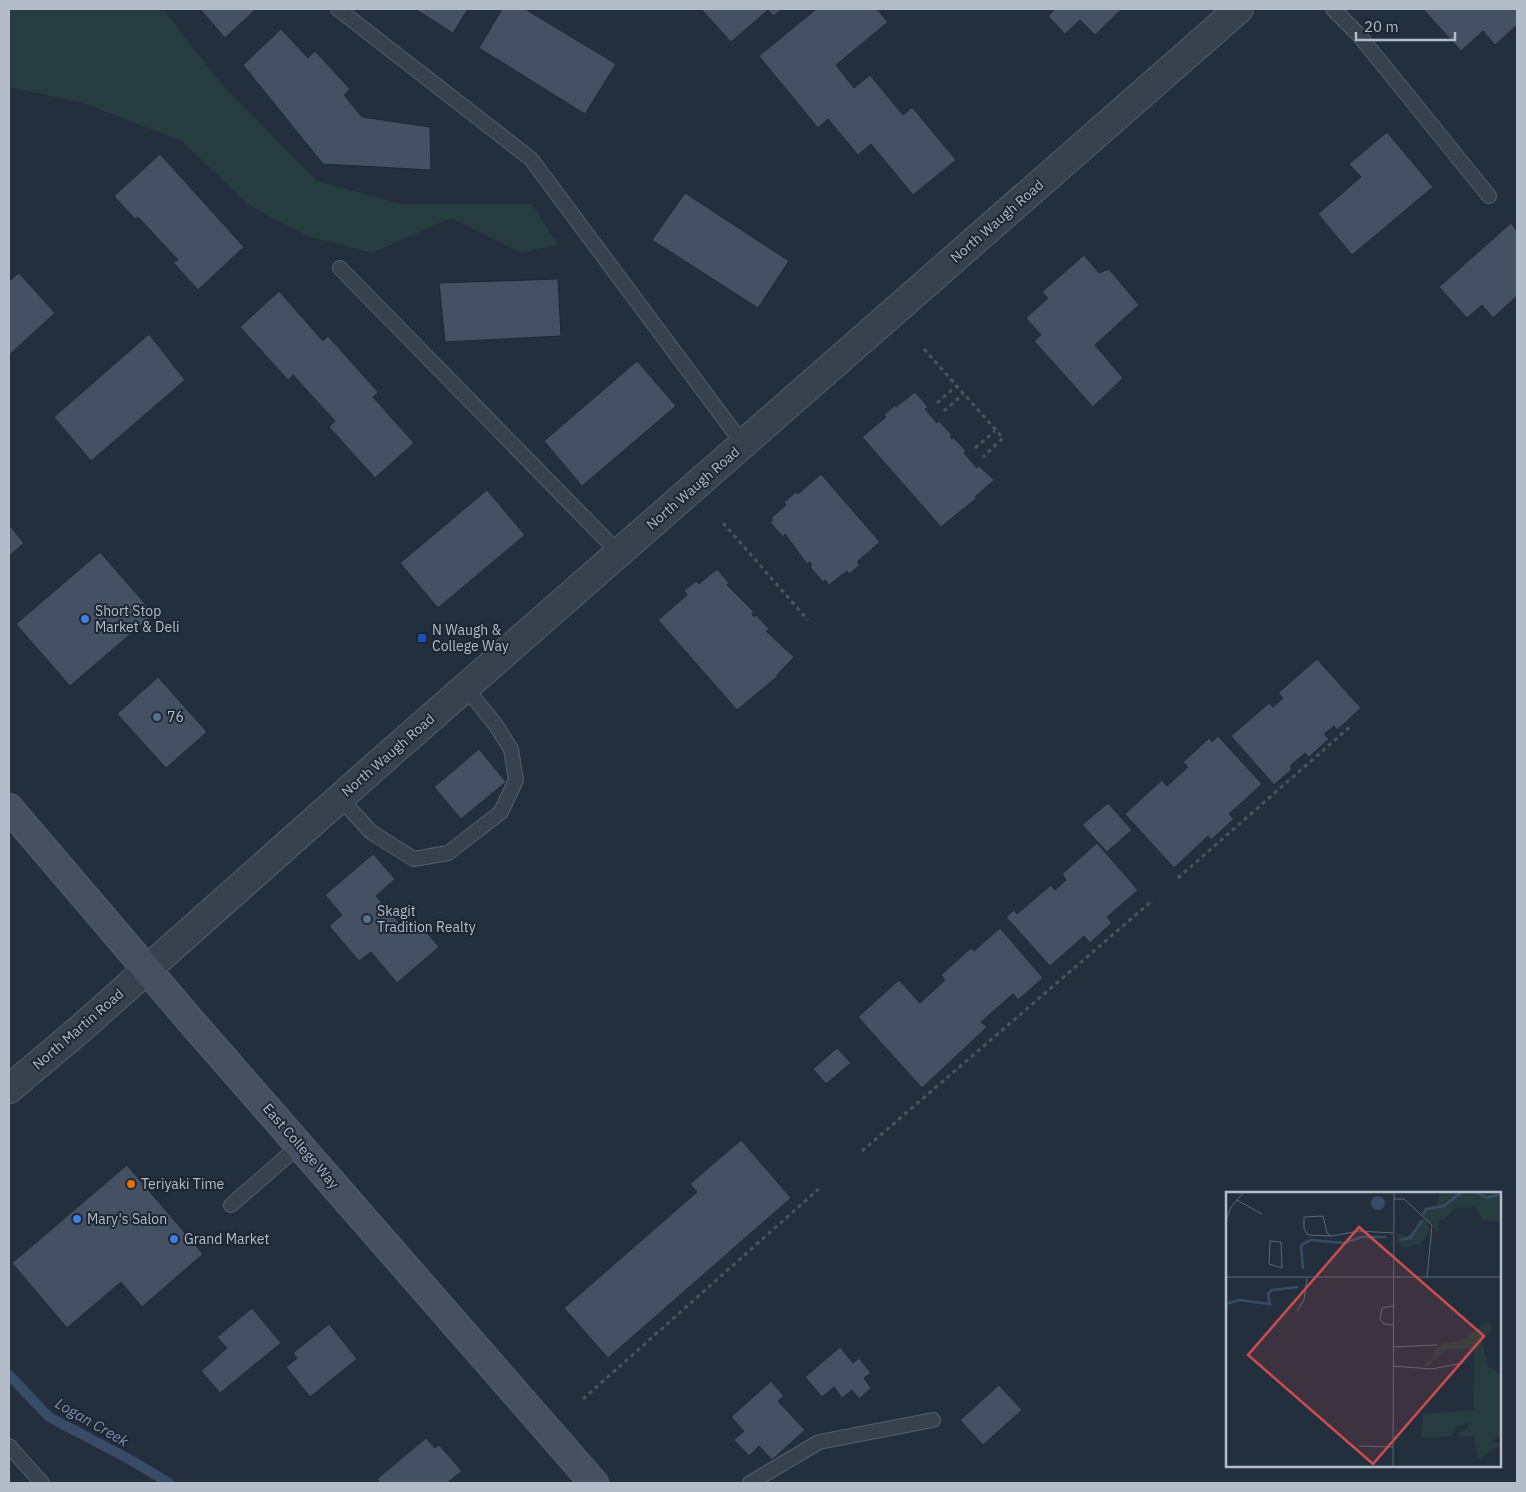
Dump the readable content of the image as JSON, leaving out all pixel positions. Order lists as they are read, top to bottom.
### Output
{
  "streets": {
    "main road": ["East College Way"],
    "street": ["North Waugh Road", "North Martin Road"]
  },
  "crossings": [
    ["North Waugh Road", "North Martin Road"],
    ["North Waugh Road", "East College Way"],
    ["North Martin Road", "East College Way"]
  ],
  "water": ["Logan Creek"],
  "places": {
    "other": [
      "Short Stop Market & Deli",
      "76",
      "Skagit Tradition Realty",
      "Teriyaki Time",
      "Mary's Salon",
      "Grand Market"
    ],
    "transit": ["N Waugh & College Way"]
  },
  "scale_bar": "20 m"
}
